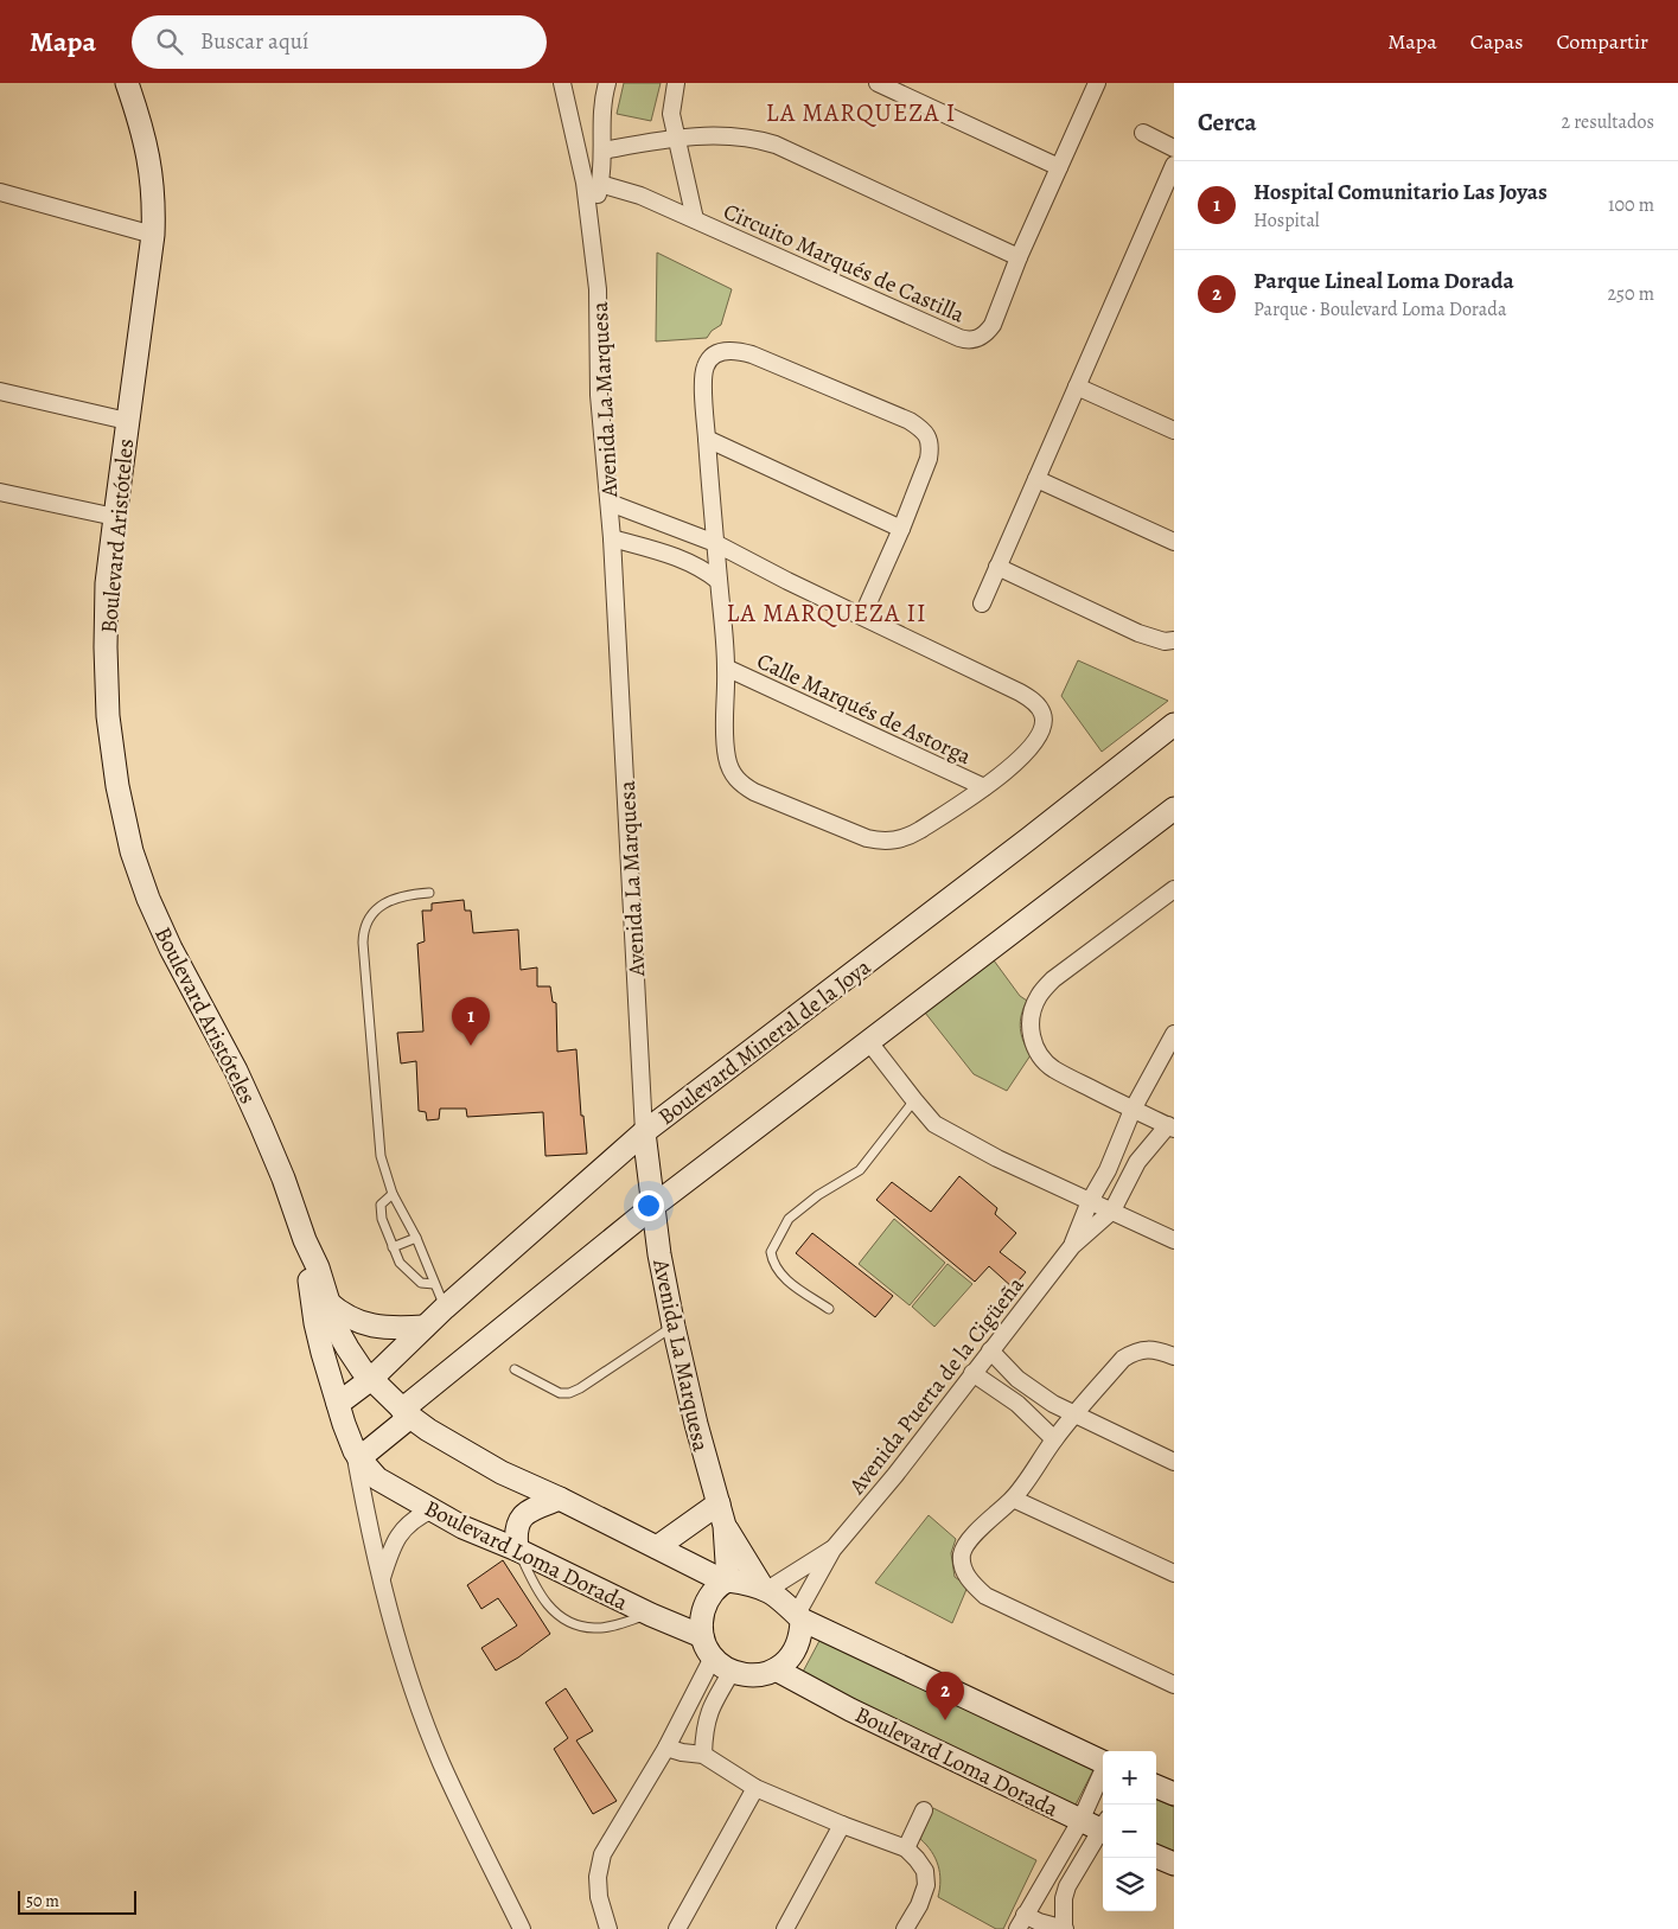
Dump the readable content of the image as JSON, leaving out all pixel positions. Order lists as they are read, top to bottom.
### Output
{
  "streets": {
    "street": [
      "Circuito Marqués de Castilla",
      "Avenida La Marquesa",
      "Boulevard Aristóteles",
      "Calle Marqués de Astorga",
      "Boulevard Mineral de la Joya",
      "Avenida Puerta de la Cigüeña",
      "Boulevard Loma Dorada"
    ]
  },
  "crossings": [
    ["Avenida La Marquesa", "Boulevard Mineral de la Joya"],
    ["Avenida La Marquesa", "Avenida Puerta de la Cigüeña"],
    ["Avenida La Marquesa", "Boulevard Loma Dorada"],
    ["Boulevard Aristóteles", "Boulevard Mineral de la Joya"],
    ["Boulevard Aristóteles", "Boulevard Loma Dorada"],
    ["Avenida Puerta de la Cigüeña", "Boulevard Loma Dorada"]
  ],
  "districts": ["LA MARQUEZA I", "LA MARQUEZA II"],
  "scale_bar": "50 m",
  "page": {
    "header": "Mapa",
    "search": "Buscar aquí",
    "nav": ["Mapa", "Capas", "Compartir"],
    "heading": ["Cerca", "2 resultados"],
    "list": [
      {
        "mark": "1",
        "name": "Hospital Comunitario Las Joyas",
        "note": "Hospital",
        "value": "100 m"
      },
      {
        "mark": "2",
        "name": "Parque Lineal Loma Dorada",
        "note": "Parque · Boulevard Loma Dorada",
        "value": "250 m"
      }
    ],
    "pins": ["1", "2"],
    "map_buttons": ["+", "−"],
    "scale": "50 m"
  }
}
